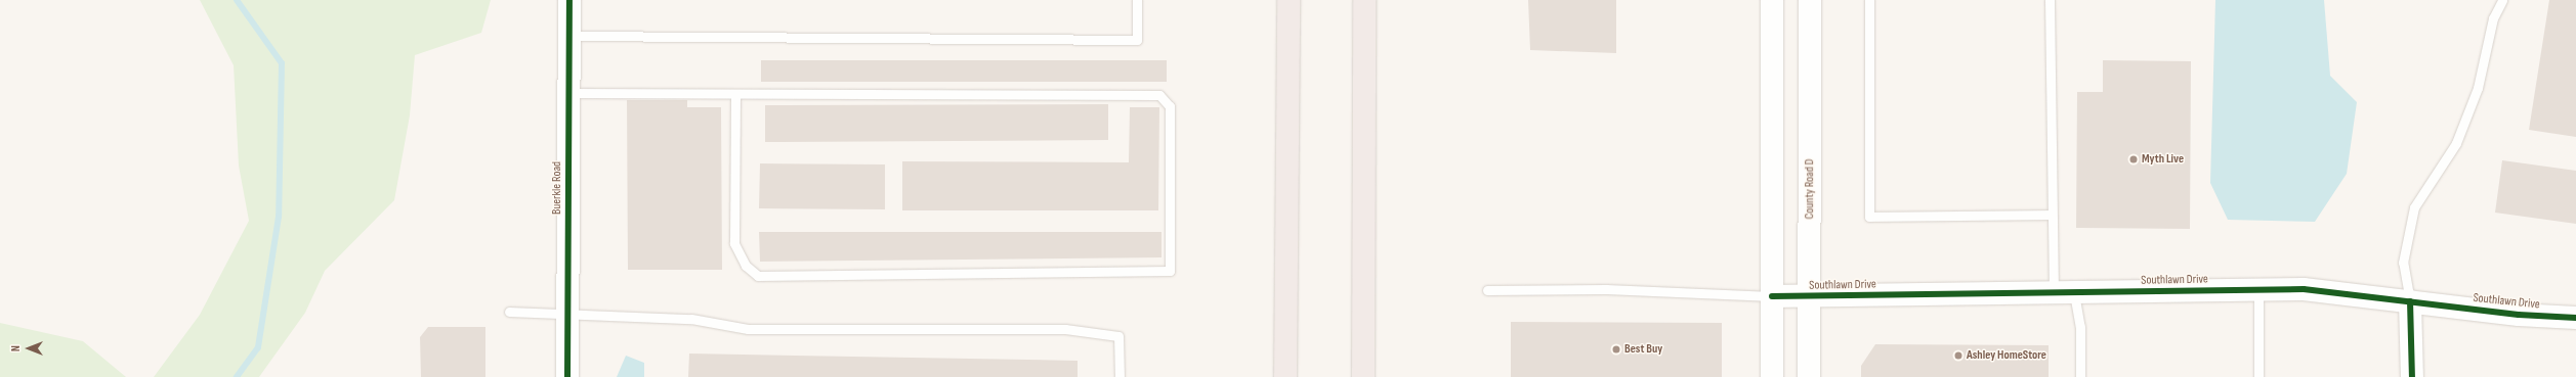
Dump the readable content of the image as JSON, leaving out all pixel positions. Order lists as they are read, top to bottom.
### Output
{
  "streets": {
    "street": ["Buerkle Road", "County Road D", "Southlawn Drive"]
  },
  "crossings": [
    ["County Road D", "Southlawn Drive"]
  ],
  "places": ["Myth Live", "Best Buy", "Ashley HomeStore"],
  "north": "left"
}
